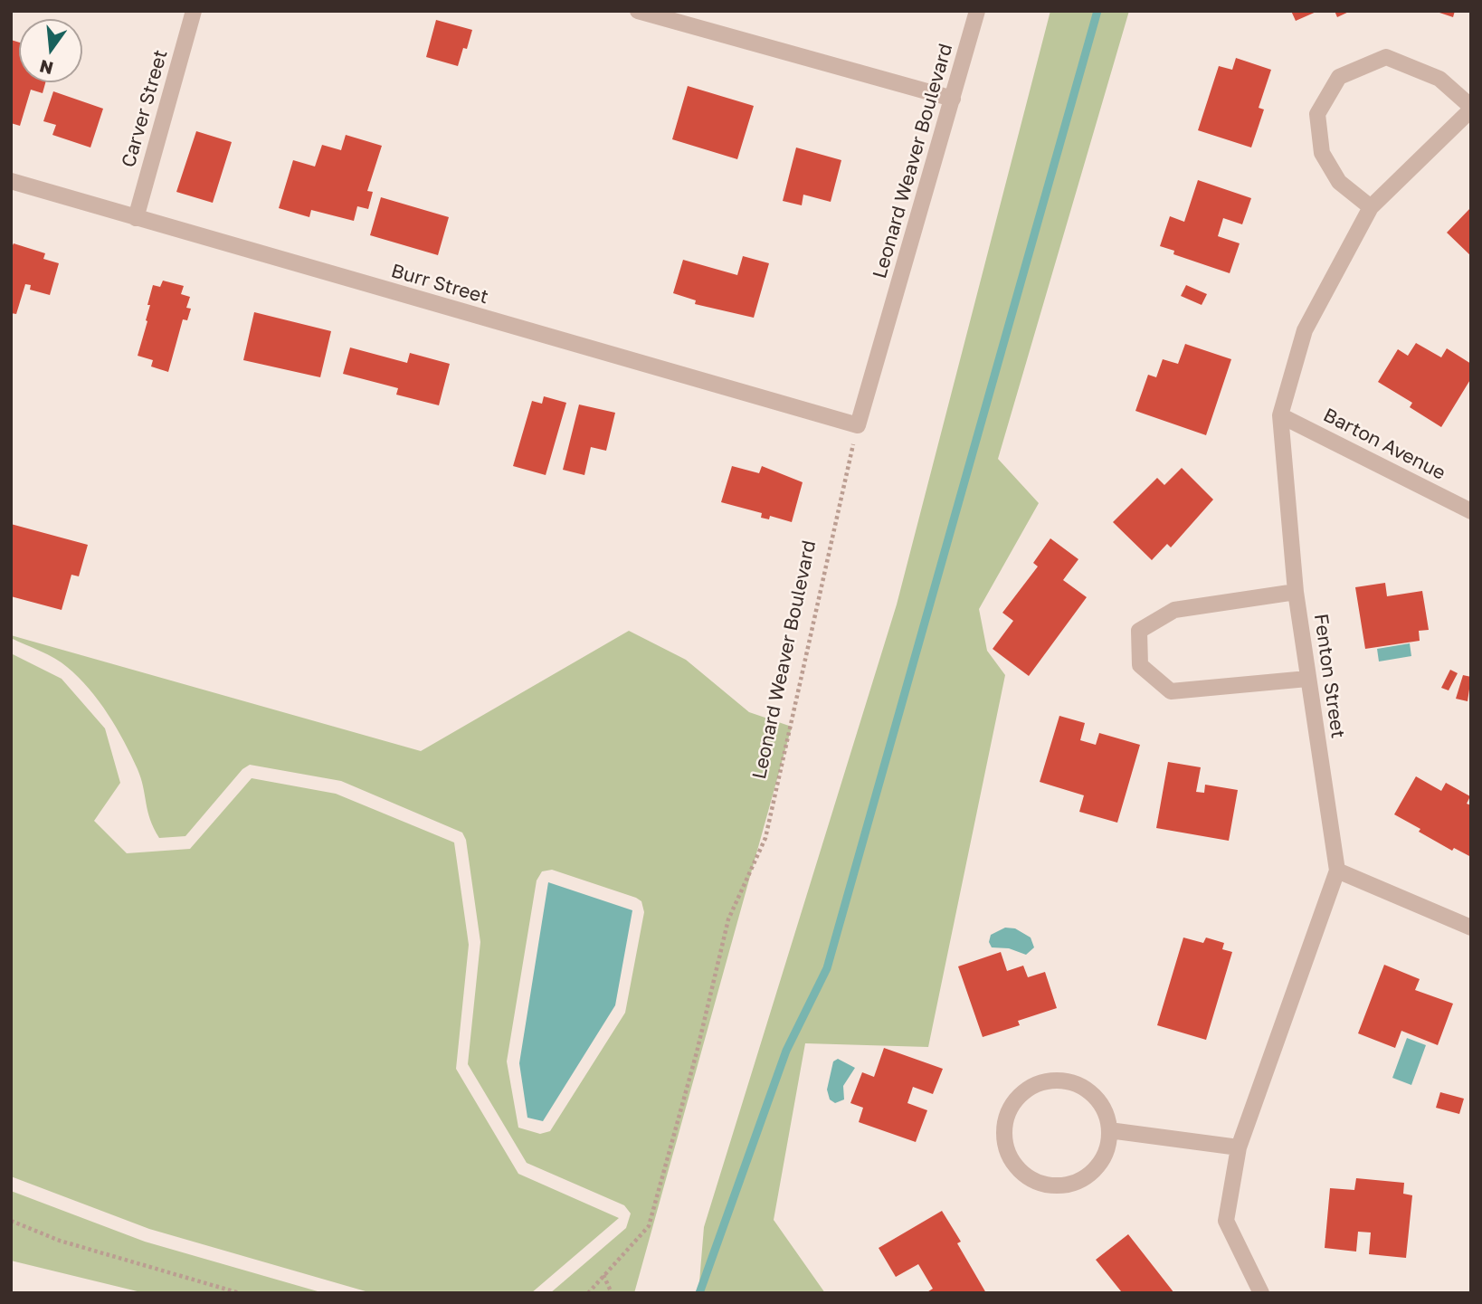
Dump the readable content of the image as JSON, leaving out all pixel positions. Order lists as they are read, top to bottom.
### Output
{
  "streets": {
    "street": [
      "Carver Street",
      "Leonard Weaver Boulevard",
      "Burr Street",
      "Barton Avenue",
      "Fenton Street"
    ]
  },
  "crossings": [
    ["Carver Street", "Burr Street"],
    ["Leonard Weaver Boulevard", "Burr Street"],
    ["Barton Avenue", "Fenton Street"]
  ],
  "north": "bottom"
}
